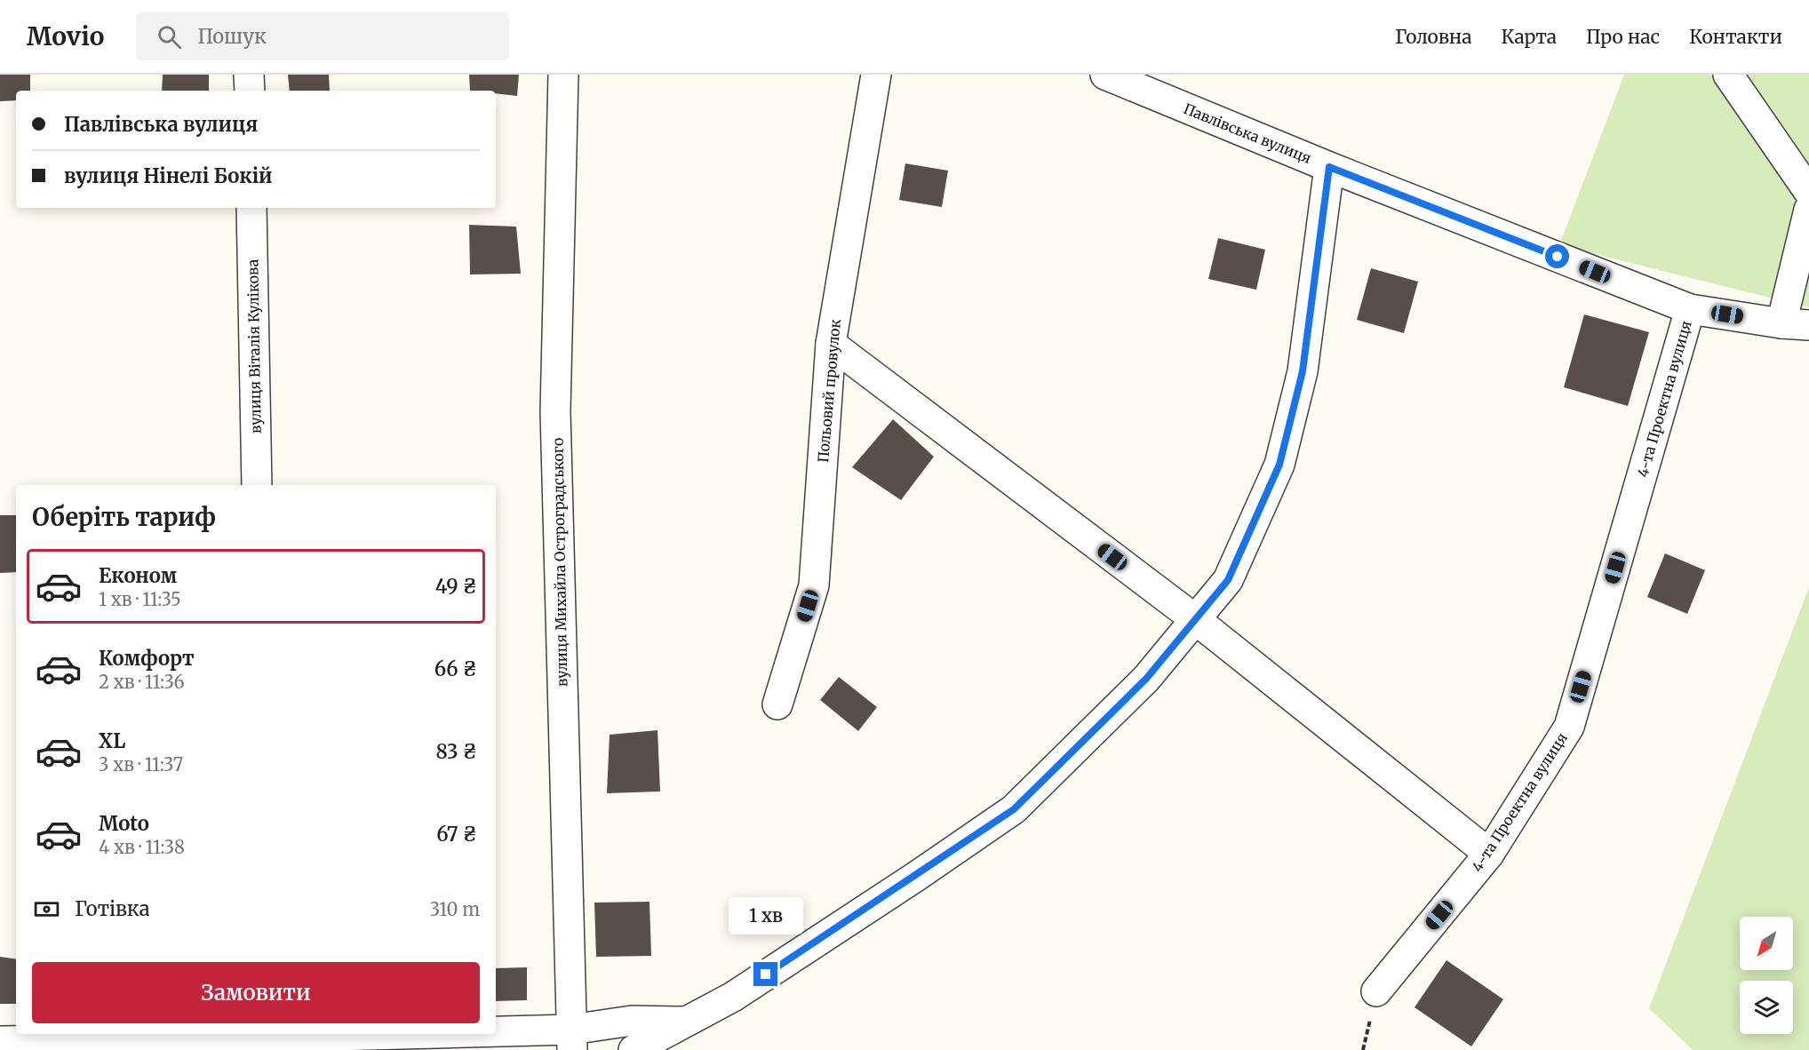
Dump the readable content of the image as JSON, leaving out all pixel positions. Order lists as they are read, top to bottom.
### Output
{
  "streets": {
    "street": [
      "Павлівська вулиця",
      "вулиця Віталія Кулікова",
      "Польовий провулок",
      "4-та Проектна вулиця",
      "вулиця Михайла Остроградського"
    ]
  },
  "crossings": [
    ["Павлівська вулиця", "4-та Проектна вулиця"]
  ],
  "north": "bottom left",
  "page": {
    "header": "Movio",
    "search": "Пошук",
    "nav": [
      "Головна",
      "Карта",
      "Про нас",
      "Контакти"
    ],
    "banner": ["Павлівська вулиця", "вулиця Нінелі Бокій"],
    "heading": "Оберіть тариф",
    "list": [
      {
        "name": "Економ",
        "note": "1 хв · 11:35",
        "value": "49 ₴"
      },
      {
        "name": "Комфорт",
        "note": "2 хв · 11:36",
        "value": "66 ₴"
      },
      {
        "name": "XL",
        "note": "3 хв · 11:37",
        "value": "83 ₴"
      },
      {
        "name": "Moto",
        "note": "4 хв · 11:38",
        "value": "67 ₴"
      }
    ],
    "pay": ["Готівка", "310 m"],
    "bubble": "1 хв",
    "buttons": "Замовити"
  }
}
